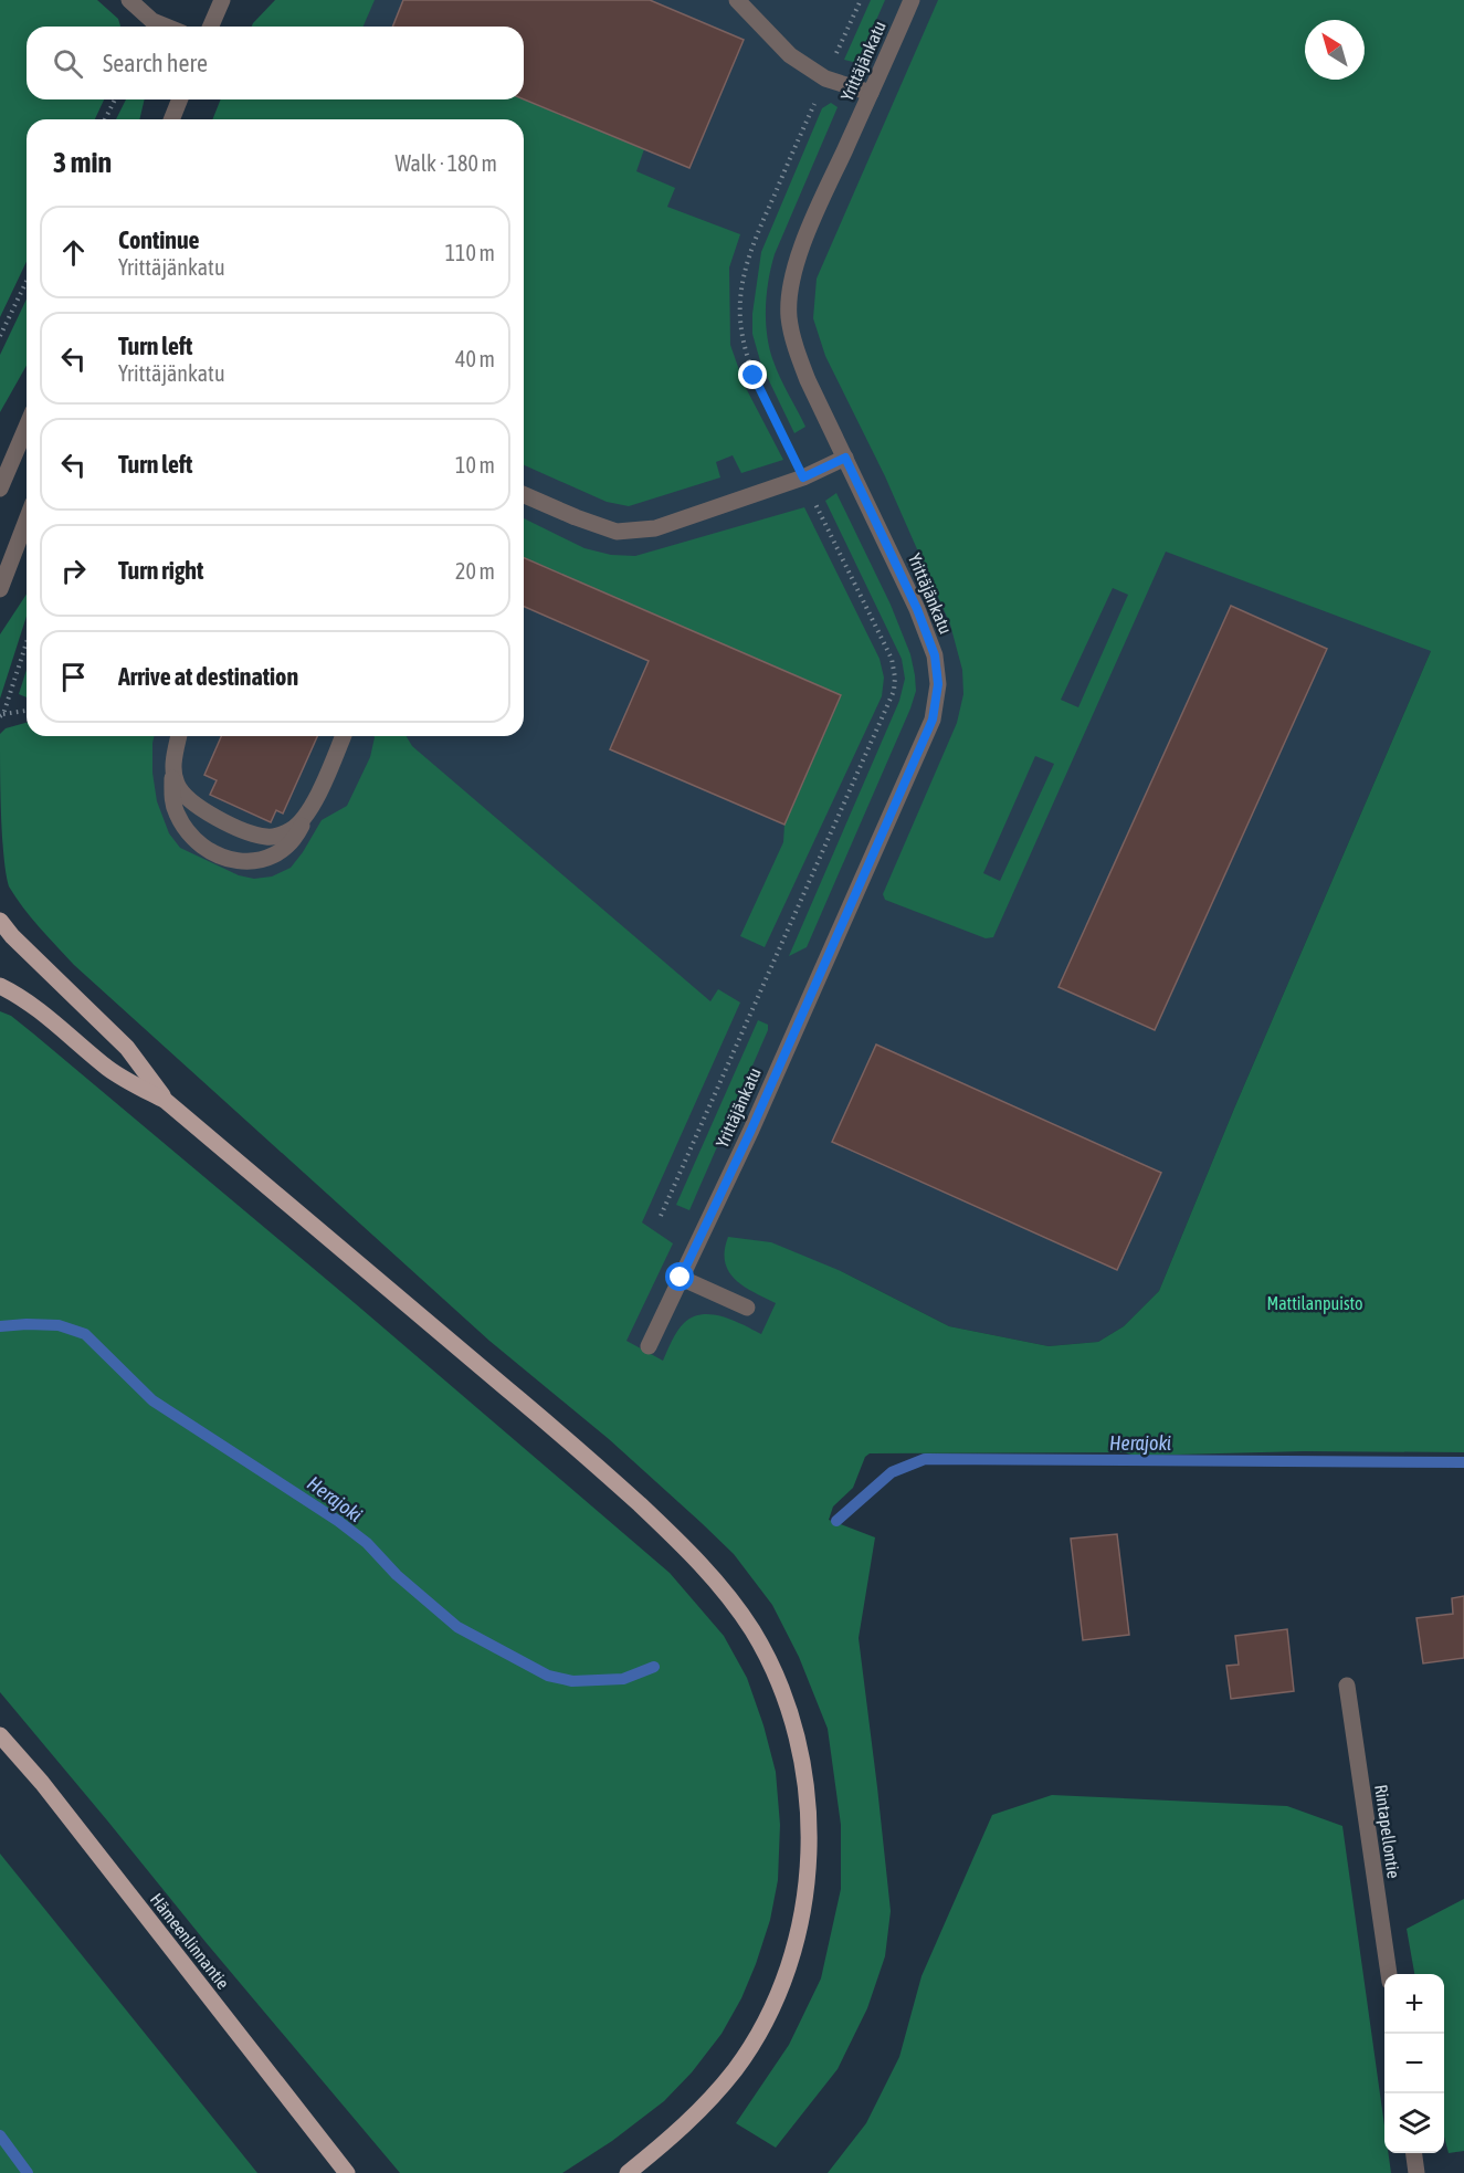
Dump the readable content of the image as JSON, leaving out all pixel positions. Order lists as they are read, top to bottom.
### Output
{
  "streets": {
    "main road": ["Hämeenlinnantie"],
    "street": ["Yrittäjänkatu", "Rintapellontie"]
  },
  "water": ["Herajoki"],
  "parks": ["Mattilanpuisto"],
  "north": "top left",
  "page": {
    "search": "Search here",
    "heading": ["3 min", "Walk · 180 m"],
    "list": [
      ["Continue", "Yrittäjänkatu", "110 m"],
      ["Turn left", "Yrittäjänkatu", "40 m"],
      ["Turn left", "10 m"],
      ["Turn right", "20 m"],
      "Arrive at destination"
    ],
    "map_buttons": ["+", "−"]
  }
}
